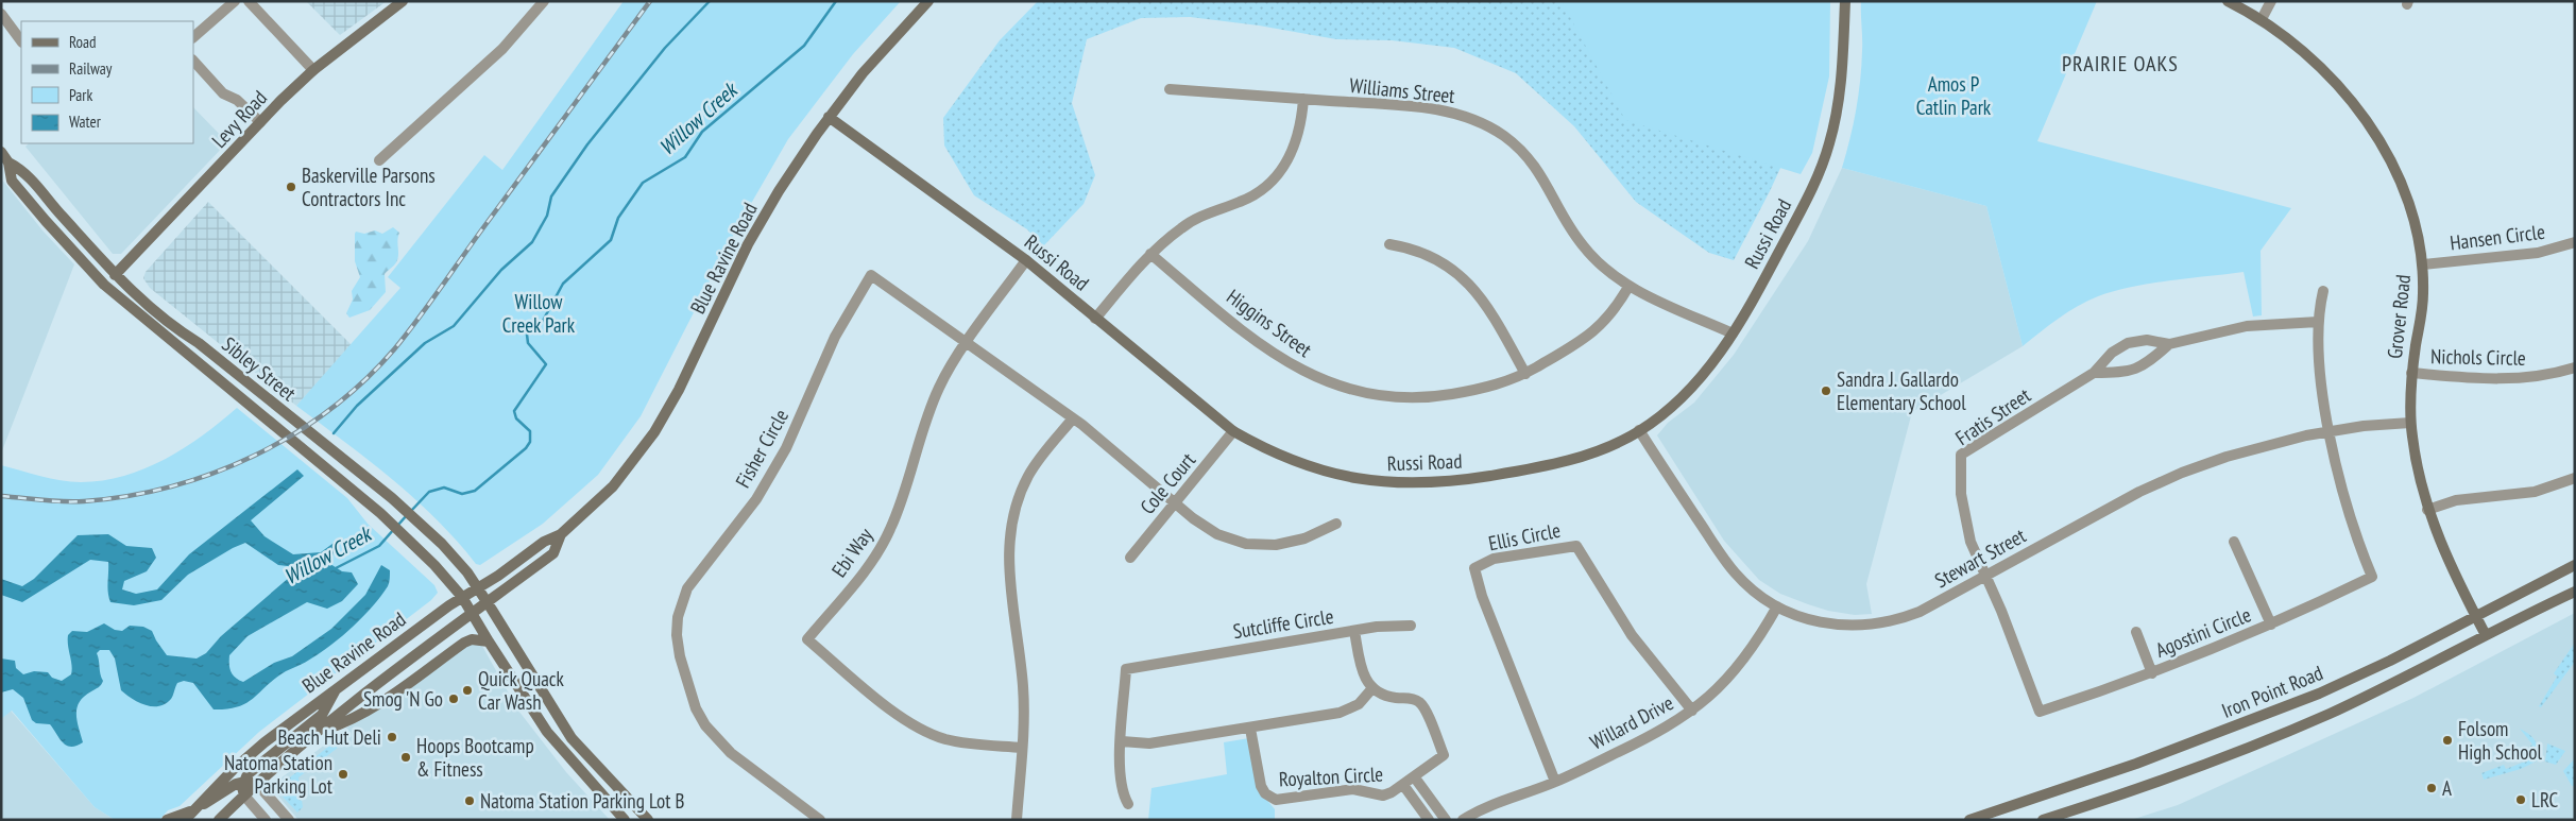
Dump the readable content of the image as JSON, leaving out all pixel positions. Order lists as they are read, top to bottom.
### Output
{
  "streets": {
    "street": [
      "Williams Street",
      "Levy Road",
      "Russi Road",
      "Hansen Circle",
      "Blue Ravine Road",
      "Grover Road",
      "Higgins Street",
      "Nichols Circle",
      "Sibley Street",
      "Fratis Street",
      "Fisher Circle",
      "Cole Court",
      "Ellis Circle",
      "Ebi Way",
      "Stewart Street",
      "Sutcliffe Circle",
      "Agostini Circle",
      "Iron Point Road",
      "Willard Drive",
      "Royalton Circle"
    ]
  },
  "crossings": [
    ["Williams Street", "Russi Road"],
    ["Williams Street", "Higgins Street"],
    ["Levy Road", "Sibley Street"],
    ["Russi Road", "Blue Ravine Road"],
    ["Russi Road", "Cole Court"],
    ["Russi Road", "Ebi Way"],
    ["Russi Road", "Stewart Street"],
    ["Hansen Circle", "Grover Road"],
    ["Blue Ravine Road", "Sibley Street"],
    ["Grover Road", "Nichols Circle"],
    ["Grover Road", "Stewart Street"],
    ["Grover Road", "Iron Point Road"],
    ["Fratis Street", "Stewart Street"],
    ["Fratis Street", "Agostini Circle"],
    ["Fisher Circle", "Cole Court"],
    ["Fisher Circle", "Ebi Way"],
    ["Ellis Circle", "Willard Drive"],
    ["Stewart Street", "Agostini Circle"],
    ["Stewart Street", "Willard Drive"],
    ["Sutcliffe Circle", "Royalton Circle"]
  ],
  "districts": ["PRAIRIE OAKS"],
  "water": ["Willow Creek"],
  "parks": ["Amos P Catlin Park", "Willow Creek Park"],
  "places": [
    "Baskerville Parsons Contractors Inc",
    "Sandra J. Gallardo Elementary School",
    "Quick Quack Car Wash",
    "Smog 'N Go",
    "Beach Hut Deli",
    "Folsom High School",
    "Hoops Bootcamp & Fitness",
    "Natoma Station Parking Lot",
    "A",
    "LRC",
    "Natoma Station Parking Lot B"
  ],
  "legend": [
    "Road",
    "Railway",
    "Park",
    "Water"
  ]
}
